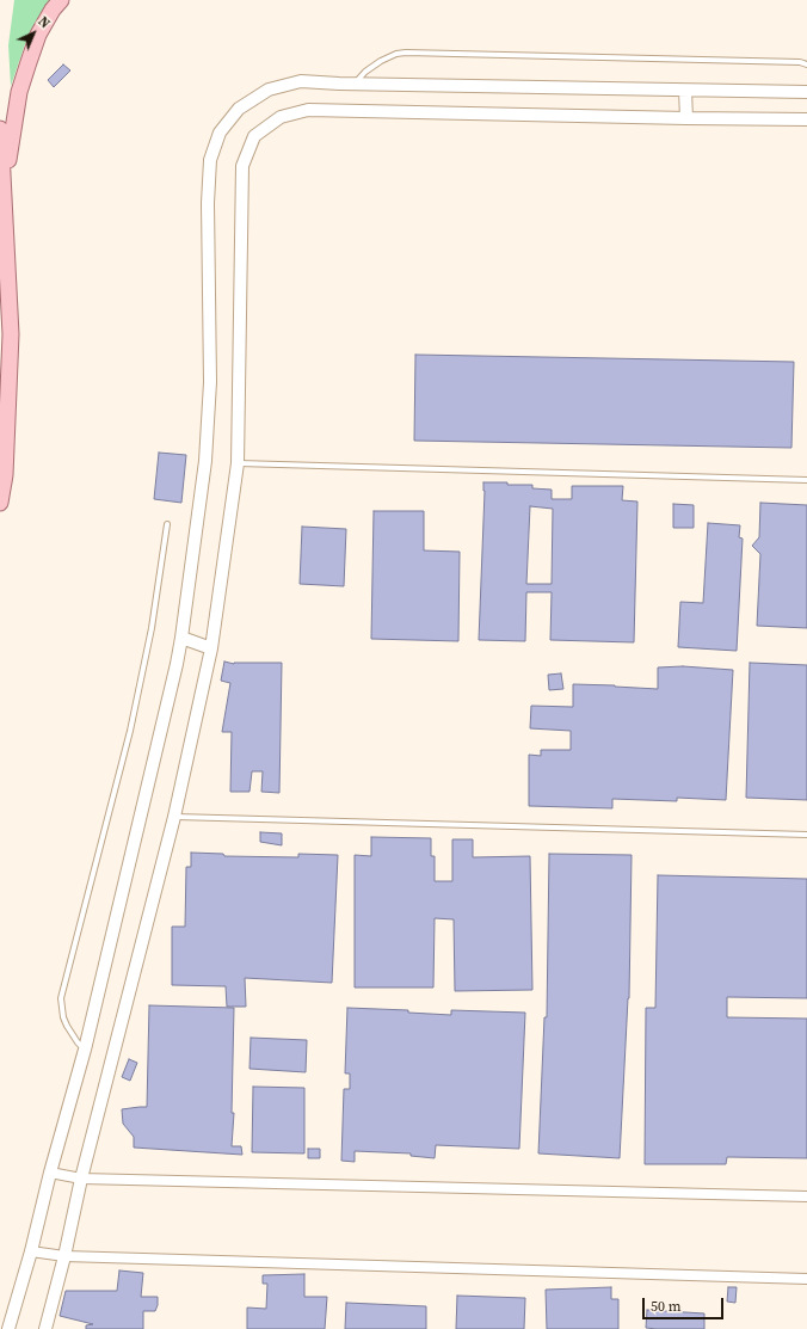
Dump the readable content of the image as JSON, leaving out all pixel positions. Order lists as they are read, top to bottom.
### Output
{
  "scale_bar": "50 m",
  "north": "top right"
}
